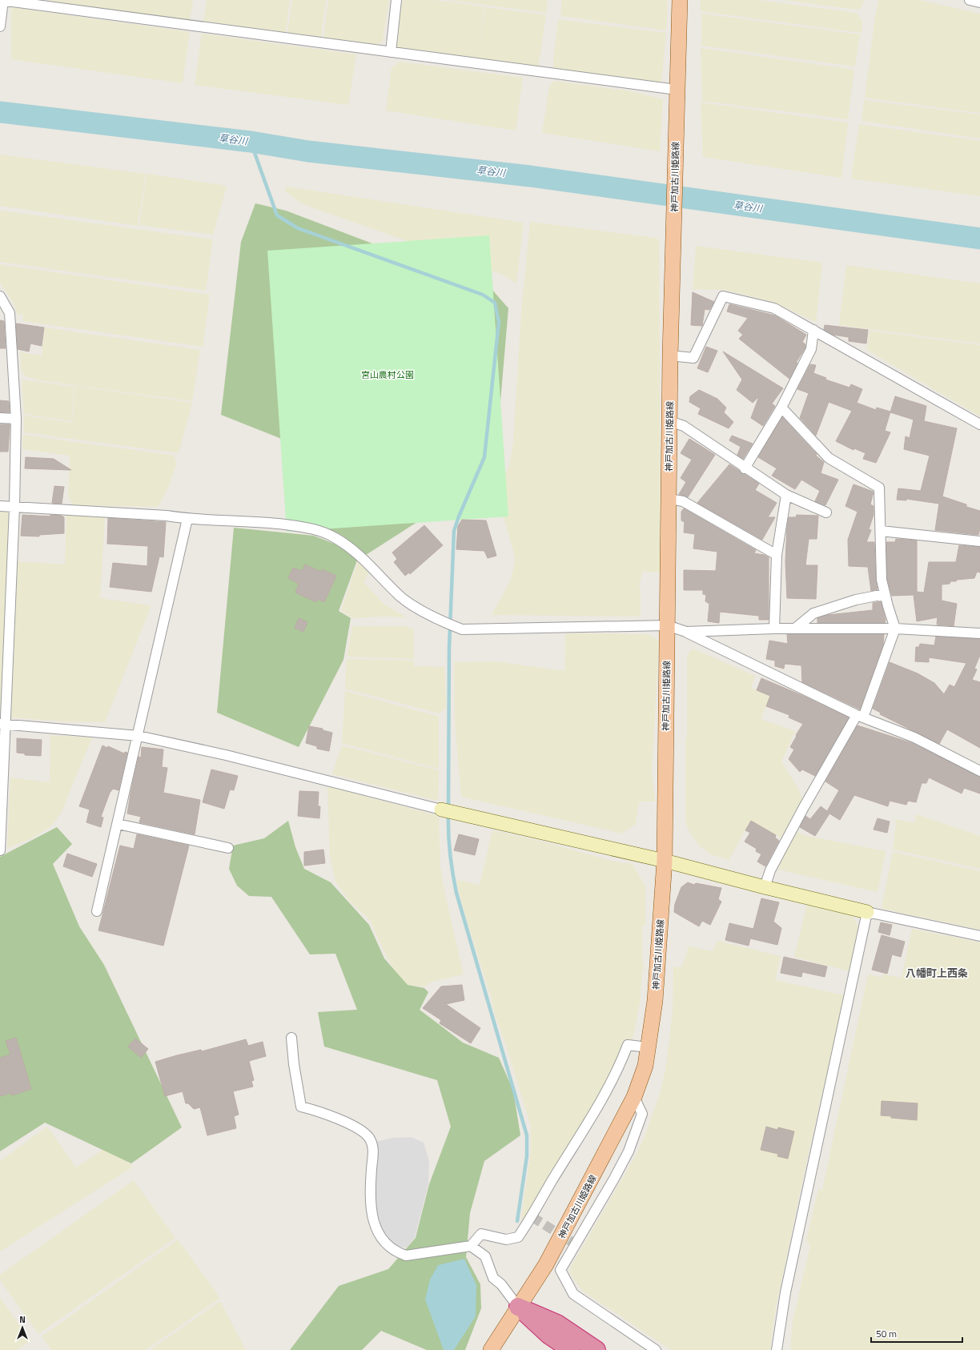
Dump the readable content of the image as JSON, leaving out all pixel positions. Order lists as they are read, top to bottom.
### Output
{
  "streets": {
    "main road": ["神戸加古川姫路線"]
  },
  "districts": ["八幡町上西条"],
  "water": ["草谷川"],
  "parks": ["宮山農村公園"],
  "scale_bar": "50 m",
  "north": "top"
}
